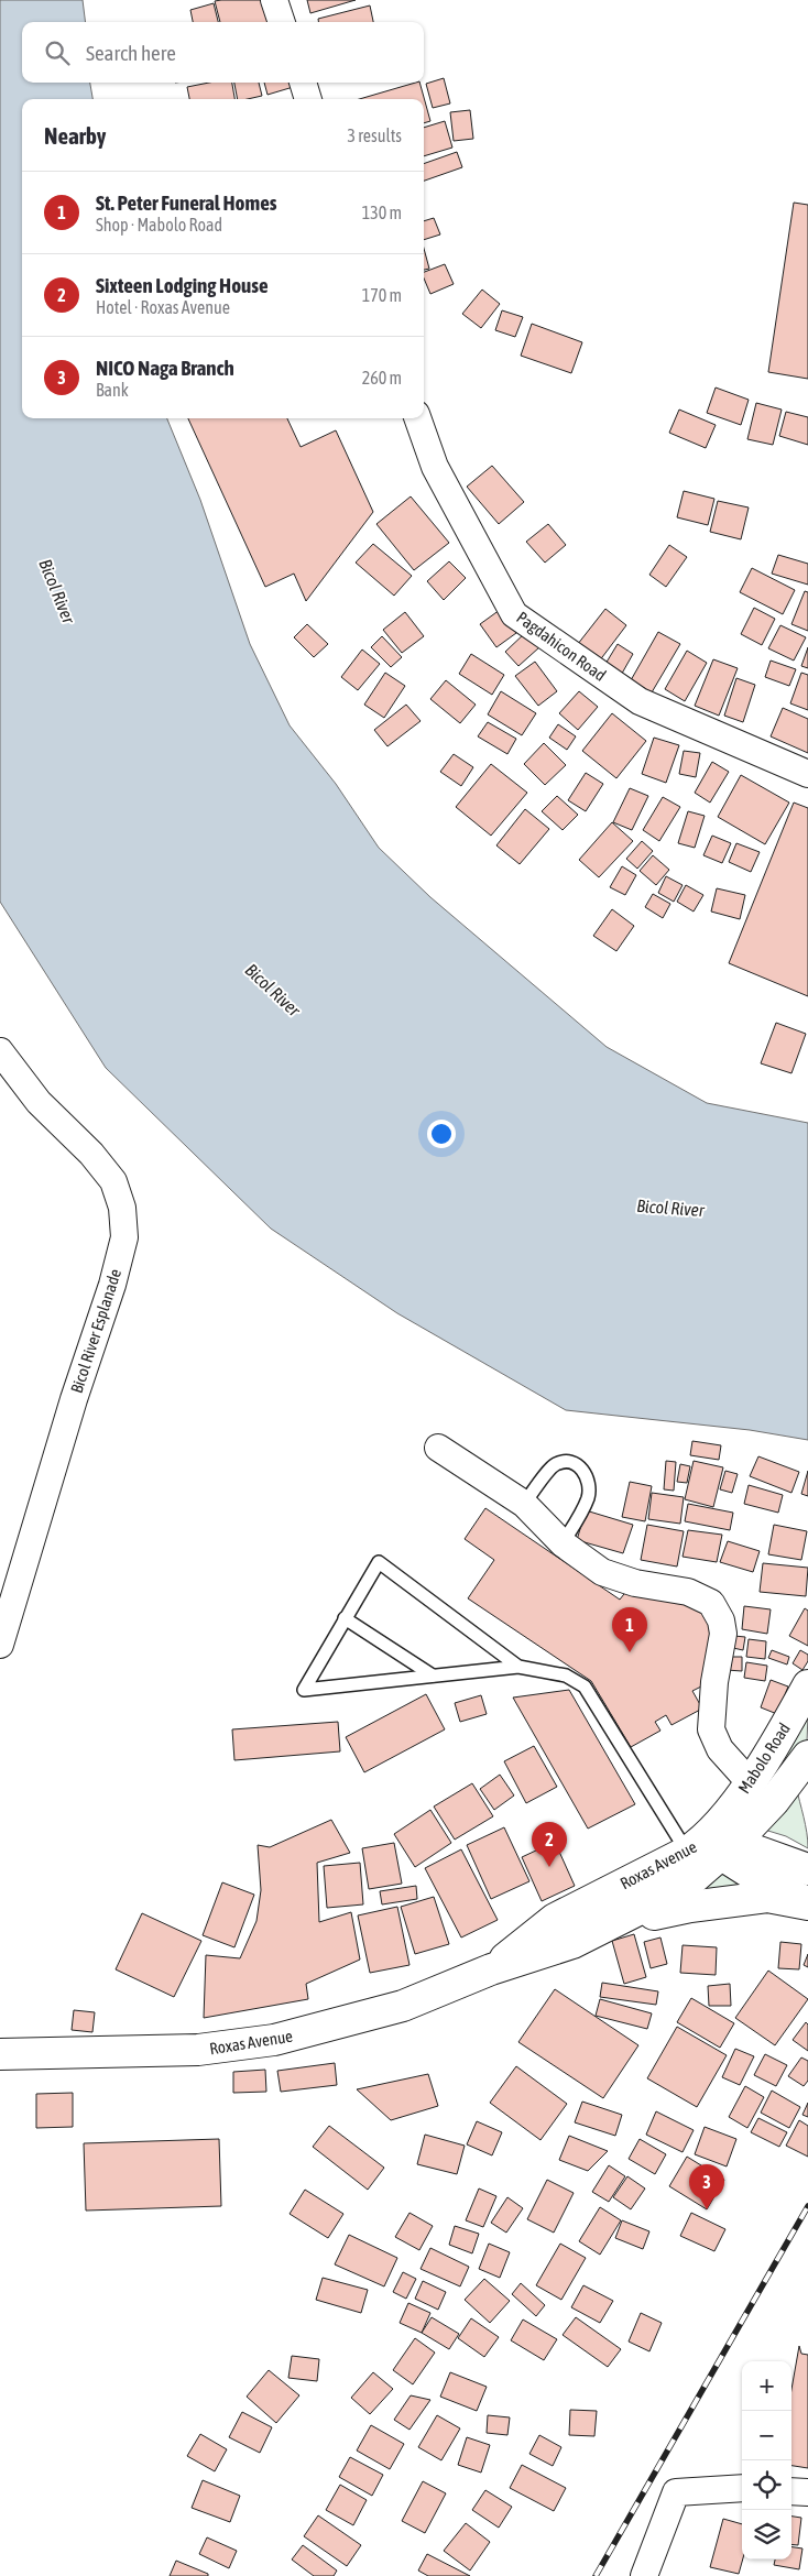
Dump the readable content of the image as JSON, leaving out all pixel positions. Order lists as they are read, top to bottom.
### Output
{
  "streets": {
    "main road": ["Mabolo Road", "Roxas Avenue"],
    "street": ["Pagdahicon Road", "Bicol River Esplanade"]
  },
  "crossings": [
    ["Mabolo Road", "Roxas Avenue"]
  ],
  "water": ["Bicol River"],
  "page": {
    "search": "Search here",
    "heading": ["Nearby", "3 results"],
    "list": [
      {
        "mark": "1",
        "name": "St. Peter Funeral Homes",
        "note": "Shop · Mabolo Road",
        "value": "130 m"
      },
      {
        "mark": "2",
        "name": "Sixteen Lodging House",
        "note": "Hotel · Roxas Avenue",
        "value": "170 m"
      },
      {
        "mark": "3",
        "name": "NICO Naga Branch",
        "note": "Bank",
        "value": "260 m"
      }
    ],
    "pins": ["1", "2", "3"],
    "map_buttons": ["+", "−"]
  }
}
